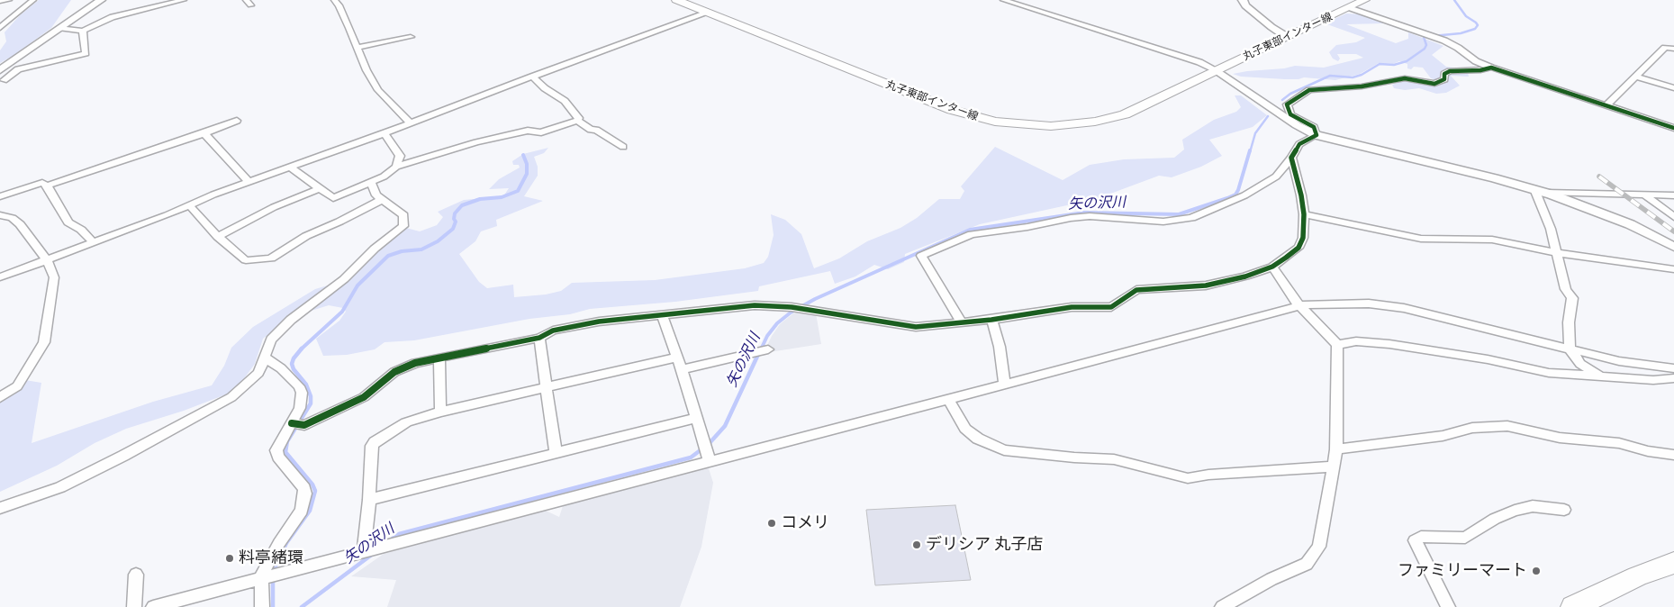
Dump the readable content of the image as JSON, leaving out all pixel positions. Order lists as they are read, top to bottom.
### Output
{
  "streets": {
    "main road": ["丸子東部インター線"]
  },
  "water": ["矢の沢川"],
  "places": [
    "コメリ",
    "デリシア 丸子店",
    "料亭緒環",
    "ファミリーマート"
  ]
}
